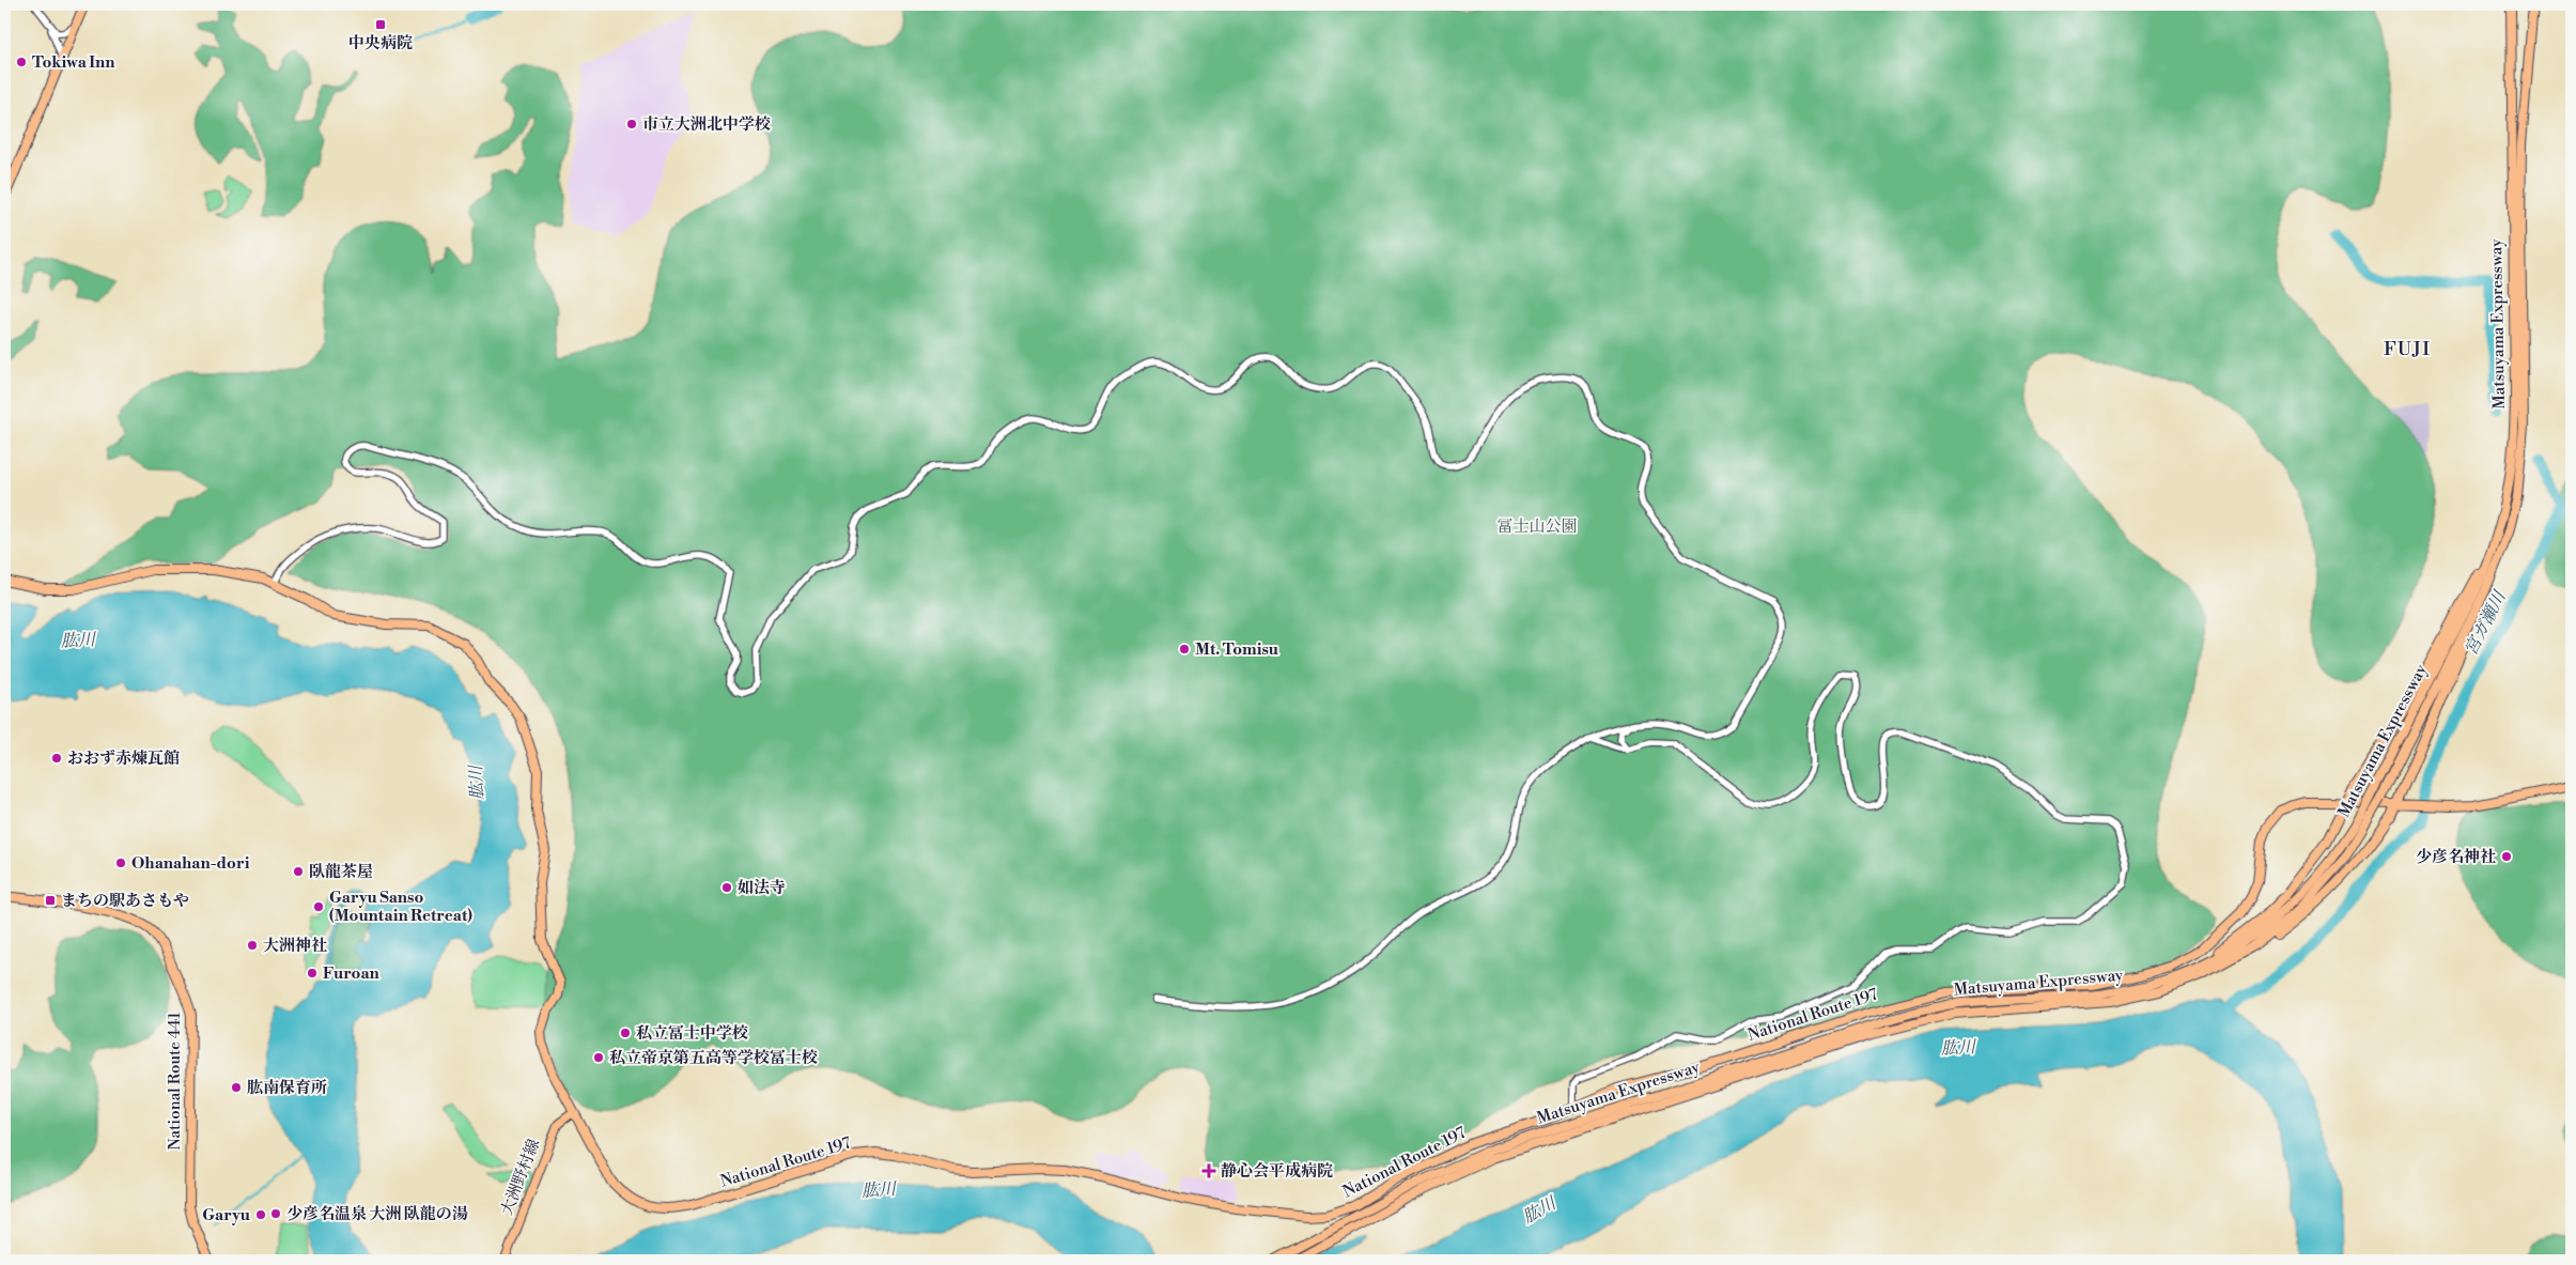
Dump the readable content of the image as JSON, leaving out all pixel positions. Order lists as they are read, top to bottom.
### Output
{
  "streets": {
    "highway": ["Matsuyama Expressway", "National Route 197", "National Route 441"],
    "main road": ["大洲野村線"]
  },
  "crossings": [
    ["National Route 197", "大洲野村線"]
  ],
  "districts": ["FUJI"],
  "water": ["宮ガ瀬川", "肱川"],
  "parks": ["冨士山公園"],
  "places": {
    "transit": ["中央病院", "まちの駅あさもや"],
    "other": [
      "Tokiwa Inn",
      "市立大洲北中学校",
      "Mt. Tomisu",
      "おおず赤煉瓦館",
      "少彦名神社",
      "Ohanahan-dori",
      "臥龍茶屋",
      "如法寺",
      "Garyu Sanso (Mountain Retreat)",
      "大洲神社",
      "Furoan",
      "私立冨士中学校",
      "私立帝京第五高等学校冨士校",
      "肱南保育所",
      "少彦名温泉 大洲 臥龍の湯",
      "Garyu"
    ],
    "health": ["静心会平成病院"]
  }
}
